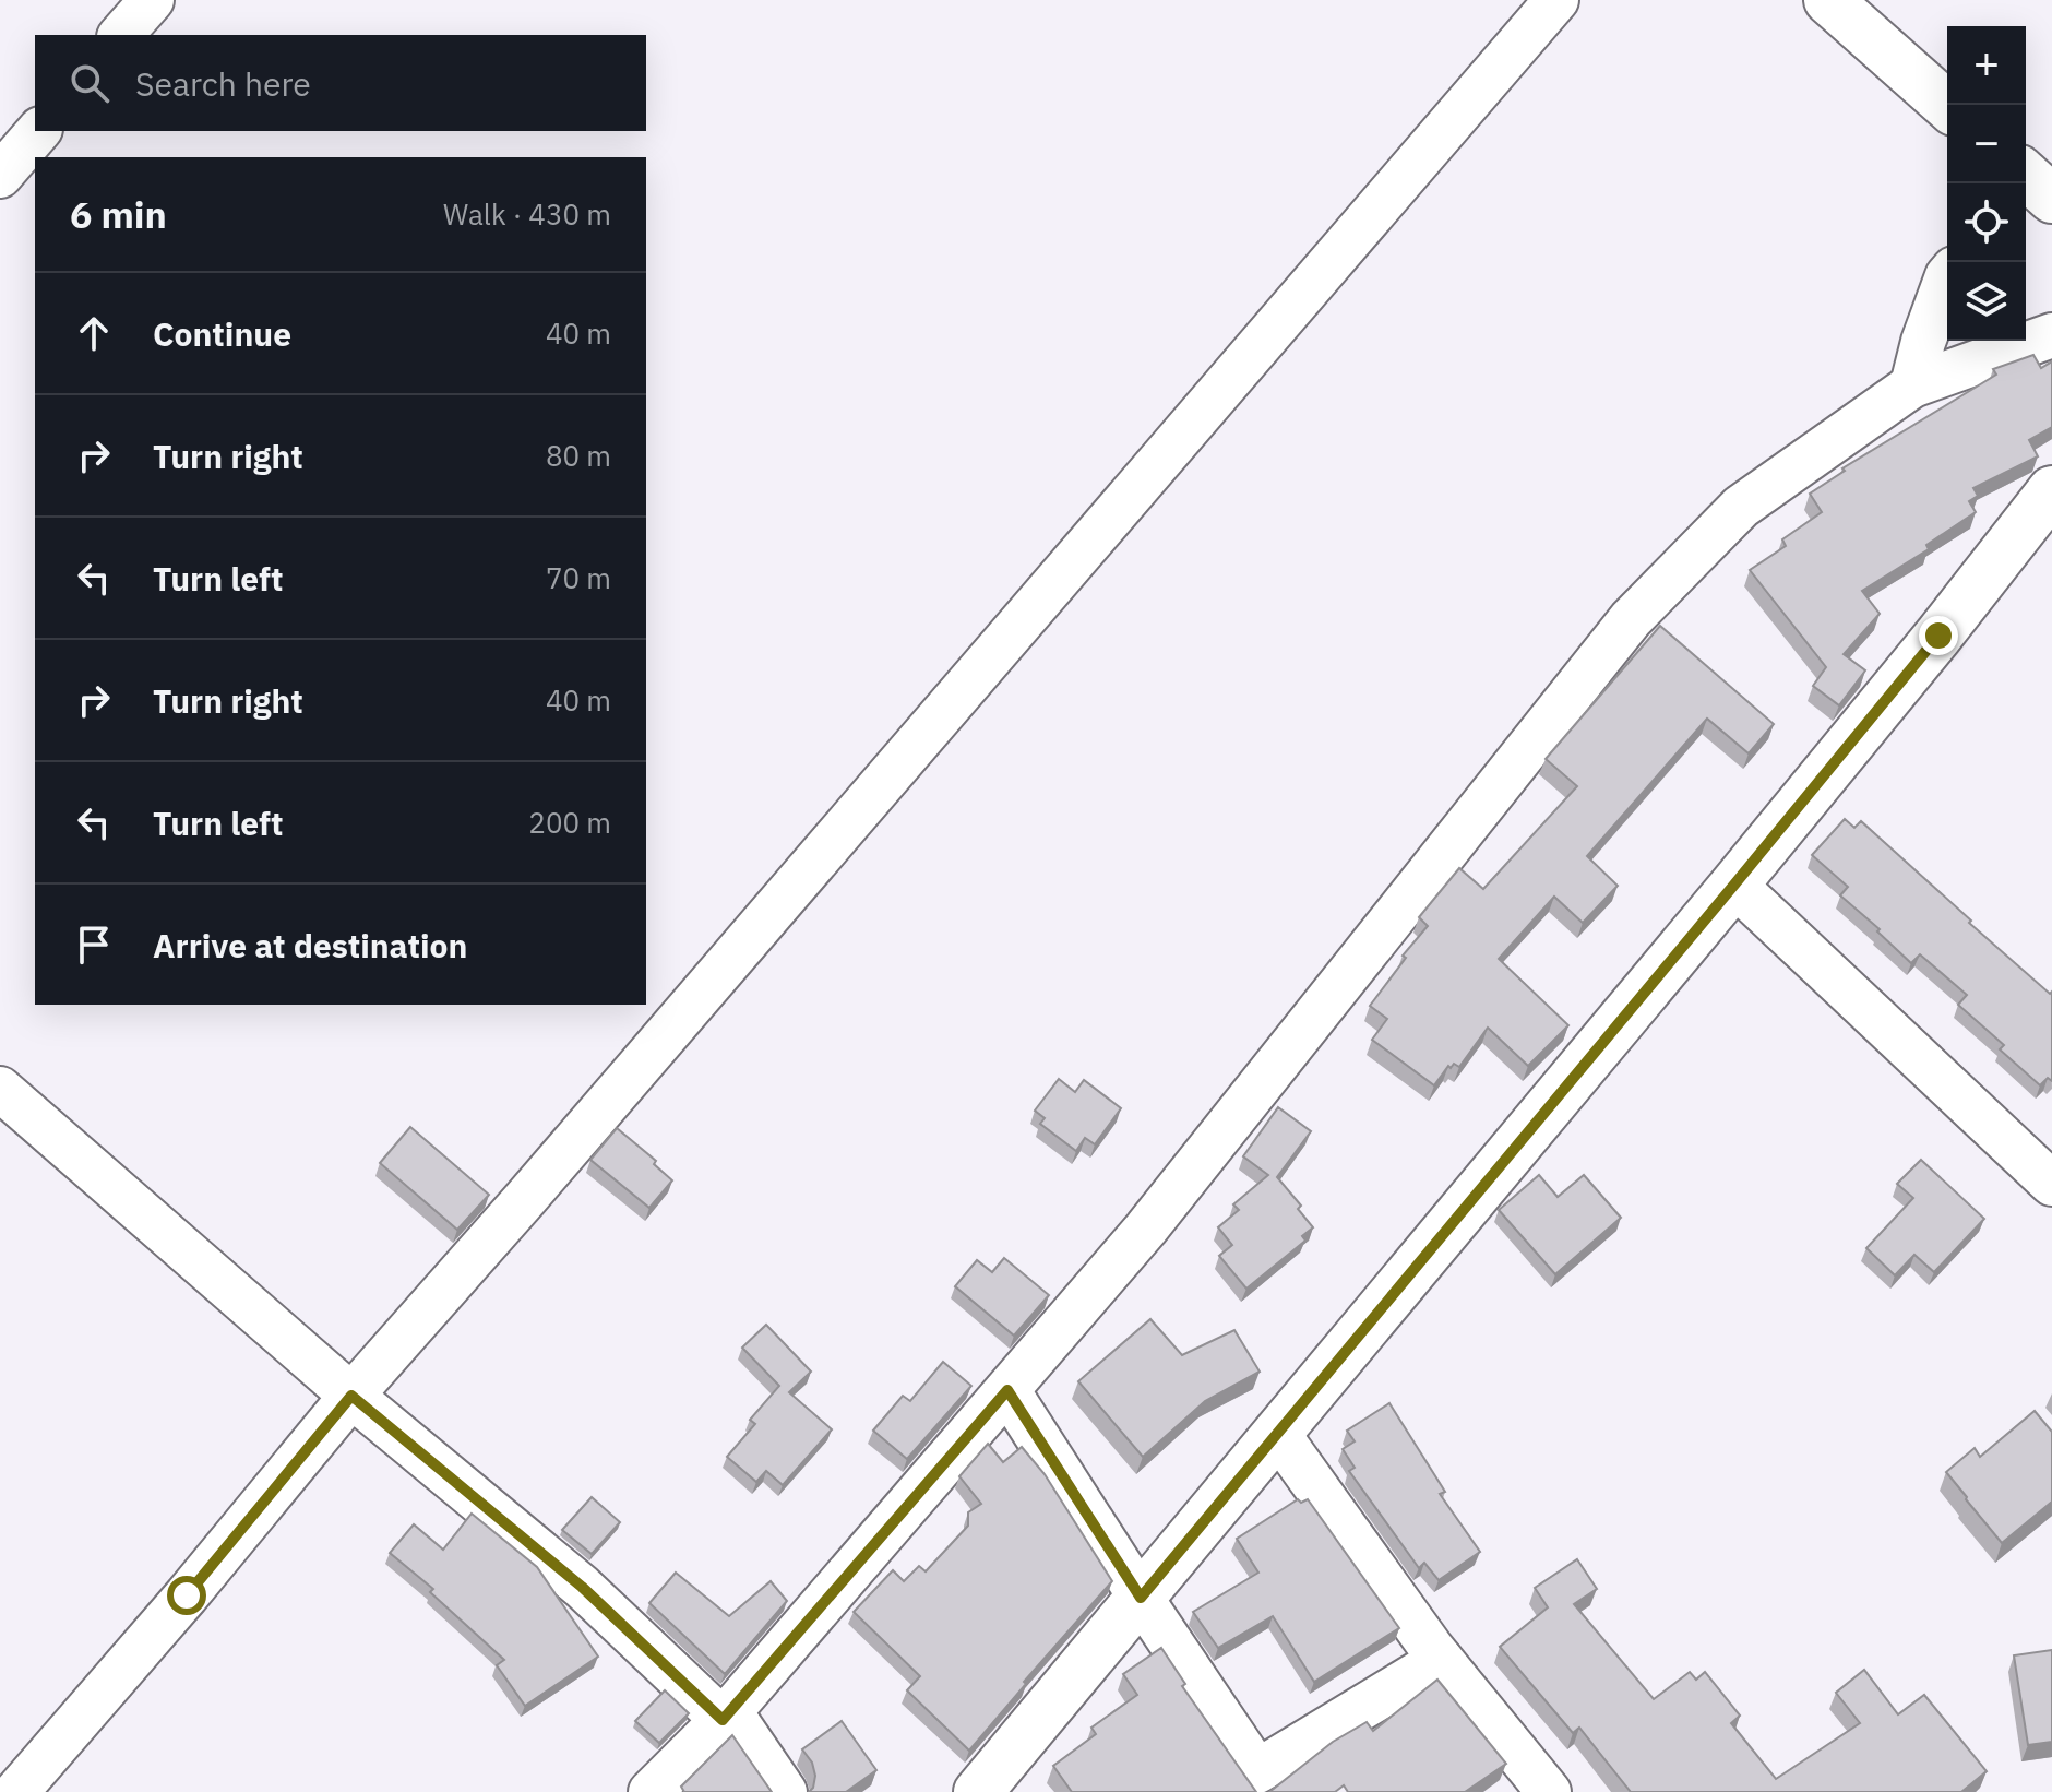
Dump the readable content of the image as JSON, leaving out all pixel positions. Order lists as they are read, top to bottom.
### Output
{
  "page": {
    "map_buttons": ["+", "−"],
    "search": "Search here",
    "heading": ["6 min", "Walk · 430 m"],
    "list": [
      ["Continue", "40 m"],
      ["Turn right", "80 m"],
      ["Turn left", "70 m"],
      ["Turn right", "40 m"],
      ["Turn left", "200 m"],
      "Arrive at destination"
    ]
  }
}
